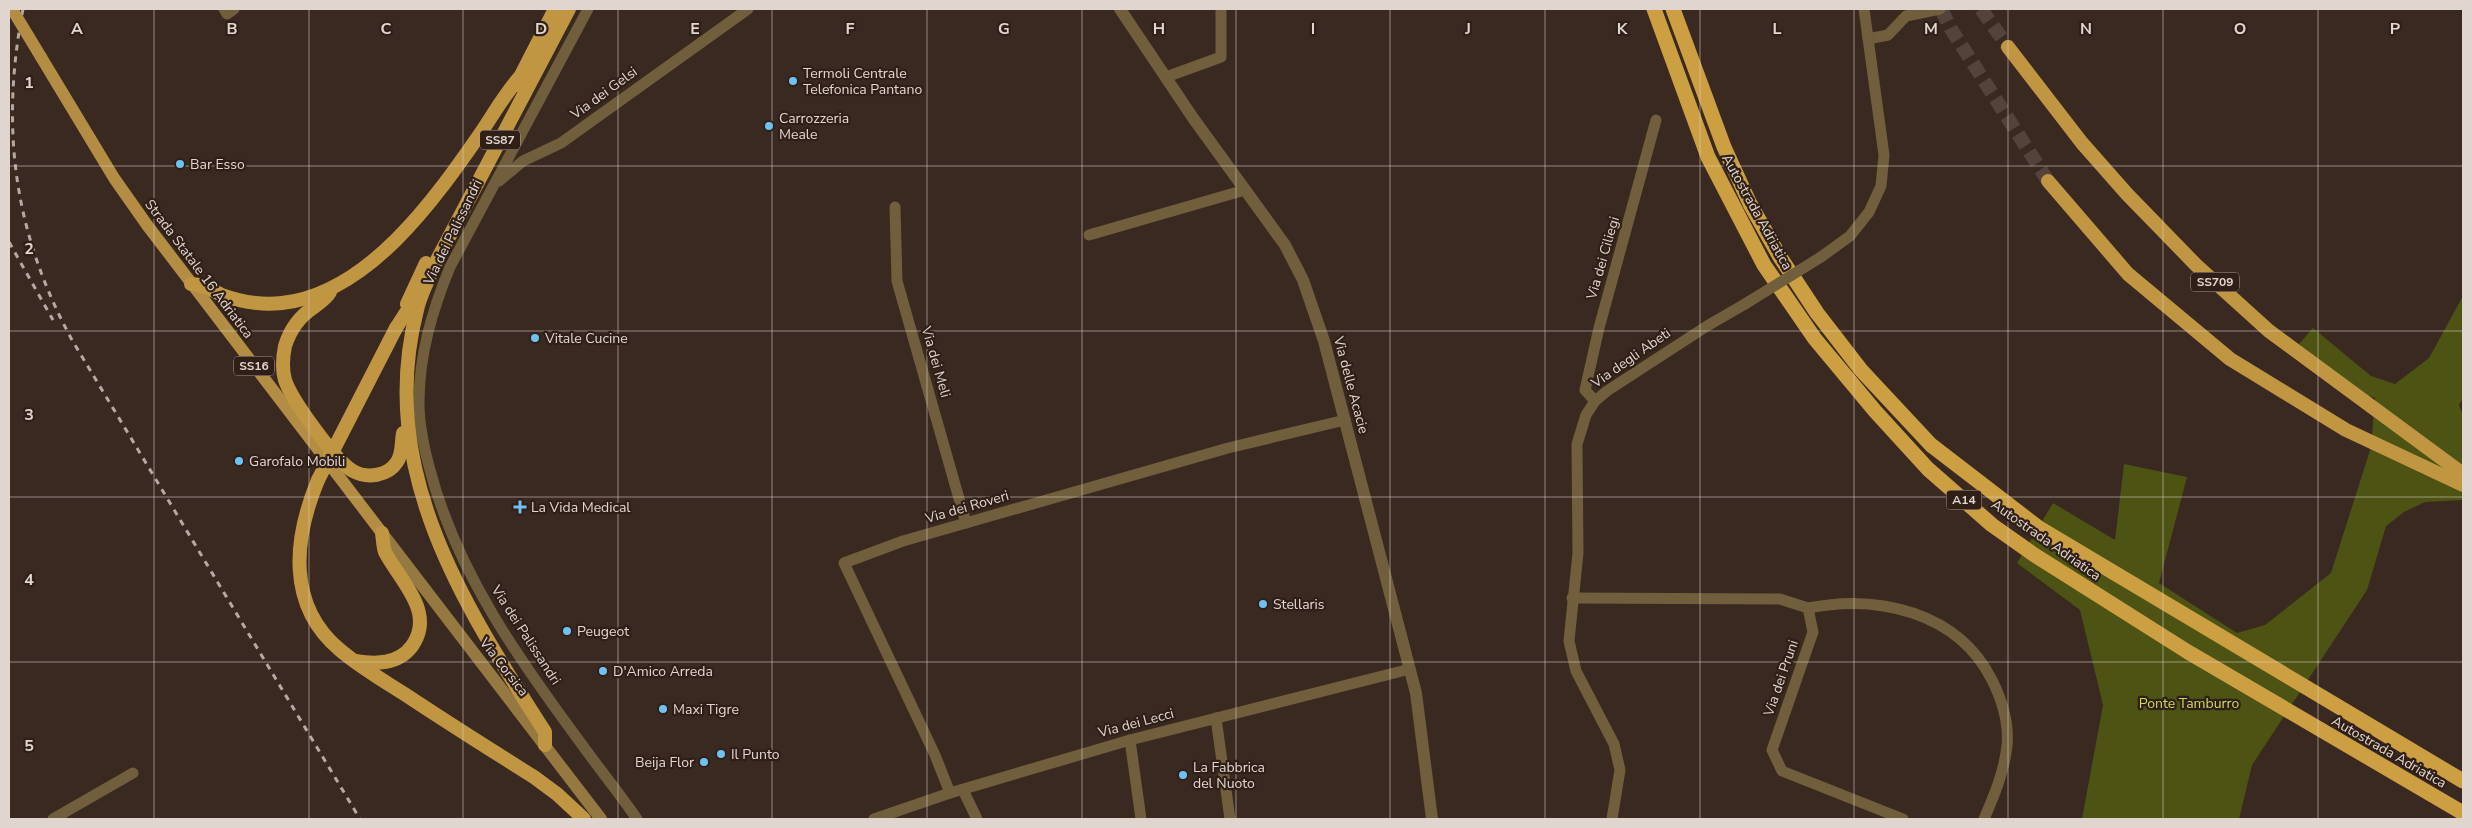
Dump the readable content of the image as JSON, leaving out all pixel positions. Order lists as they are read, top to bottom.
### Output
{
  "streets": {
    "highway": [
      "SS87",
      "Autostrada Adriatica",
      "SS709",
      "A14"
    ],
    "main road": ["Strada Statale 16 Adriatica", "SS16", "Via Corsica"],
    "street": [
      "Via dei Gelsi",
      "Via dei Palissandri",
      "Via dei Ciliegi",
      "Via degli Abeti",
      "Via dei Meli",
      "Via delle Acacie",
      "Via dei Roveri",
      "Via dei Pruni",
      "Via dei Lecci"
    ]
  },
  "crossings": [
    ["Via dei Gelsi", "Via dei Palissandri"],
    ["Via dei Ciliegi", "Via degli Abeti"],
    ["Strada Statale 16 Adriatica", "Via Corsica"],
    ["Via dei Meli", "Via dei Roveri"],
    ["Via delle Acacie", "Via dei Roveri"],
    ["Via delle Acacie", "Via dei Lecci"],
    ["Via dei Roveri", "Via dei Lecci"]
  ],
  "parks": ["Ponte Tamburro"],
  "places": {
    "other": [
      "Termoli Centrale Telefonica Pantano",
      "Carrozzeria Meale",
      "Bar Esso",
      "Vitale Cucine",
      "Garofalo Mobili",
      "Stellaris",
      "Peugeot",
      "D'Amico Arreda",
      "Maxi Tigre",
      "Il Punto",
      "Beija Flor",
      "La Fabbrica del Nuoto"
    ],
    "health": ["La Vida Medical"]
  },
  "grid": {
    "columns": [
      "A",
      "B",
      "C",
      "D",
      "E",
      "F",
      "G",
      "H",
      "I",
      "J",
      "K",
      "L",
      "M",
      "N",
      "O",
      "P"
    ],
    "rows": [
      "1",
      "2",
      "3",
      "4",
      "5"
    ]
  }
}
